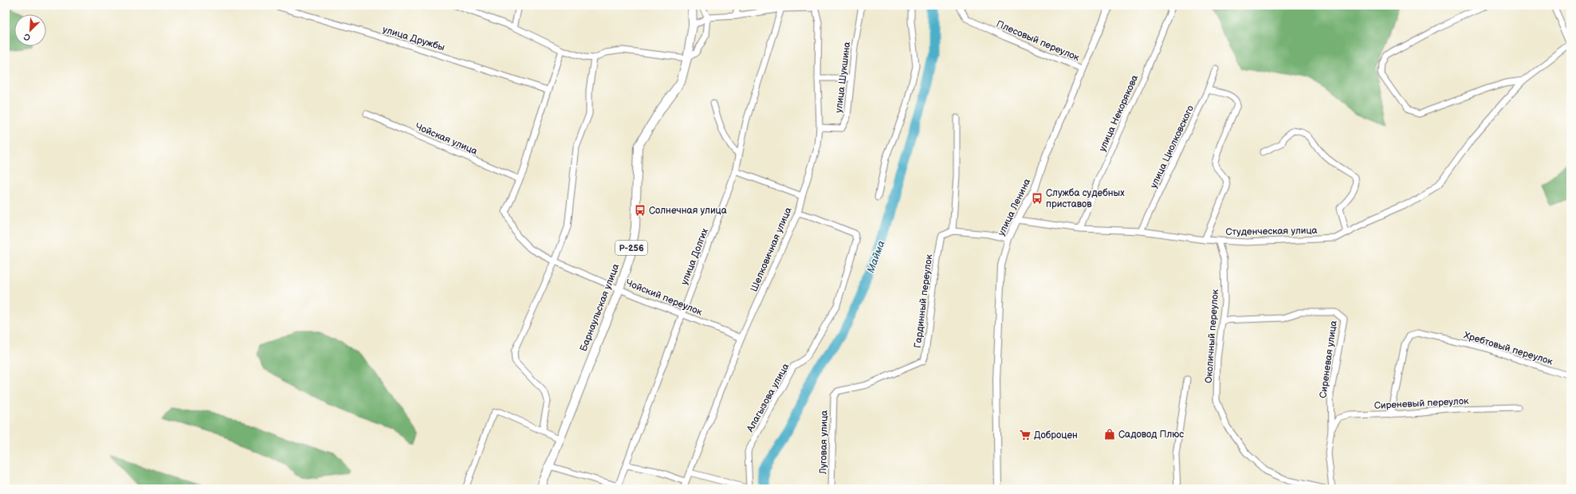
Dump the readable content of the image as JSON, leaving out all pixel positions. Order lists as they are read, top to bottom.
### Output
{
  "streets": {
    "main road": ["Р-256", "Барнаульская улица"],
    "street": [
      "улица Дружбы",
      "Плесовый переулок",
      "улица Шукшина",
      "улица Некорякова",
      "Чойская улица",
      "улица Циолковского",
      "улица Ленина",
      "Студенческая улица",
      "Шелковичная улица",
      "улица Долгих",
      "Чойский переулок",
      "Гардинный переулок",
      "Околичный переулок",
      "Хребтовый переулок",
      "Сиреневая улица",
      "Алагызова улица",
      "Сиреневый переулок",
      "Луговая улица"
    ]
  },
  "crossings": [
    ["улица Дружбы", "Чойский переулок"],
    ["Плесовый переулок", "улица Ленина"],
    ["улица Шукшина", "Шелковичная улица"],
    ["улица Некорякова", "Студенческая улица"],
    ["Чойская улица", "Чойский переулок"],
    ["улица Циолковского", "Студенческая улица"],
    ["улица Ленина", "Студенческая улица"],
    ["Студенческая улица", "Околичный переулок"],
    ["Шелковичная улица", "Чойский переулок"],
    ["Шелковичная улица", "Алагызова улица"],
    ["улица Долгих", "Чойский переулок"],
    ["Чойский переулок", "Барнаульская улица"],
    ["Гардинный переулок", "Луговая улица"],
    ["Околичный переулок", "Сиреневая улица"],
    ["Хребтовый переулок", "Сиреневый переулок"],
    ["Сиреневая улица", "Сиреневый переулок"]
  ],
  "water": ["Майма"],
  "places": {
    "bus stop": ["Служба судебных приставов", "Солнечная улица"],
    "shop": ["Садовод Плюс"],
    "supermarket": ["Доброцен"]
  },
  "north": "bottom left"
}
